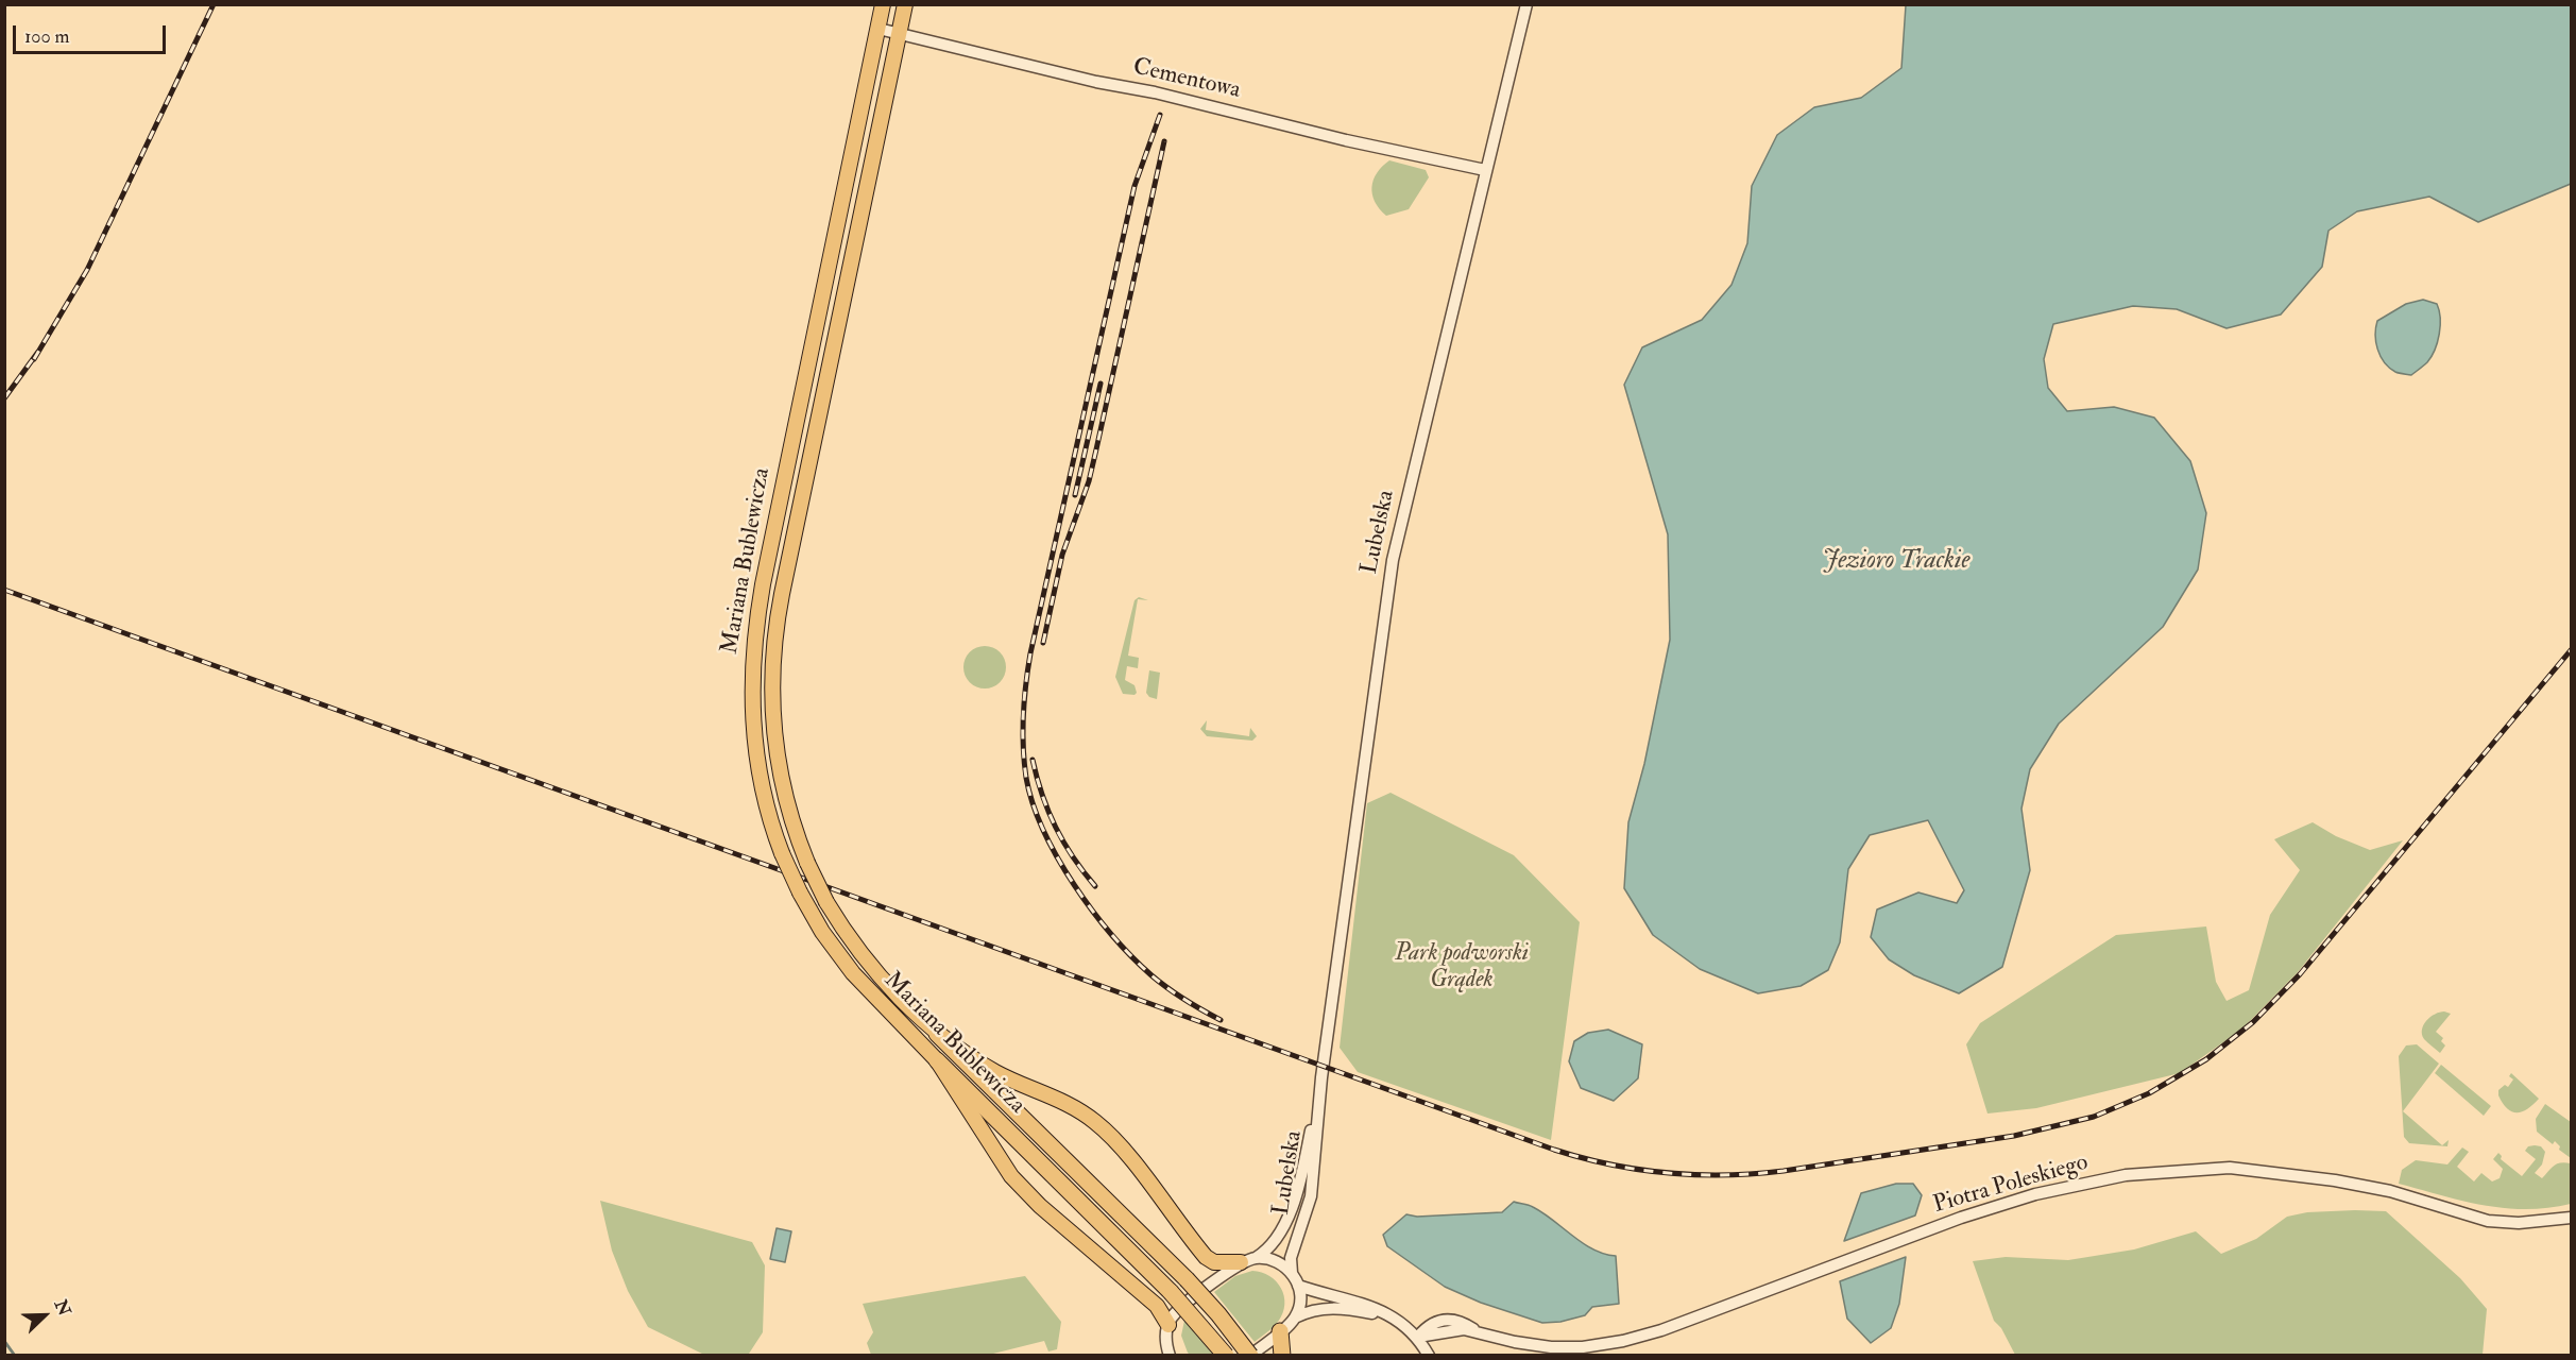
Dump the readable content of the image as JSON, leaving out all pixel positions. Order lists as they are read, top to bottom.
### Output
{
  "streets": {
    "highway": ["Mariana Bublewicza"],
    "street": ["Cementowa", "Lubelska", "Piotra Poleskiego"]
  },
  "crossings": [
    ["Cementowa", "Lubelska"],
    ["Cementowa", "Mariana Bublewicza"]
  ],
  "water": ["Jezioro Trackie"],
  "parks": ["Park podworski Grądek"],
  "scale_bar": "100 m",
  "north": "top right"
}
